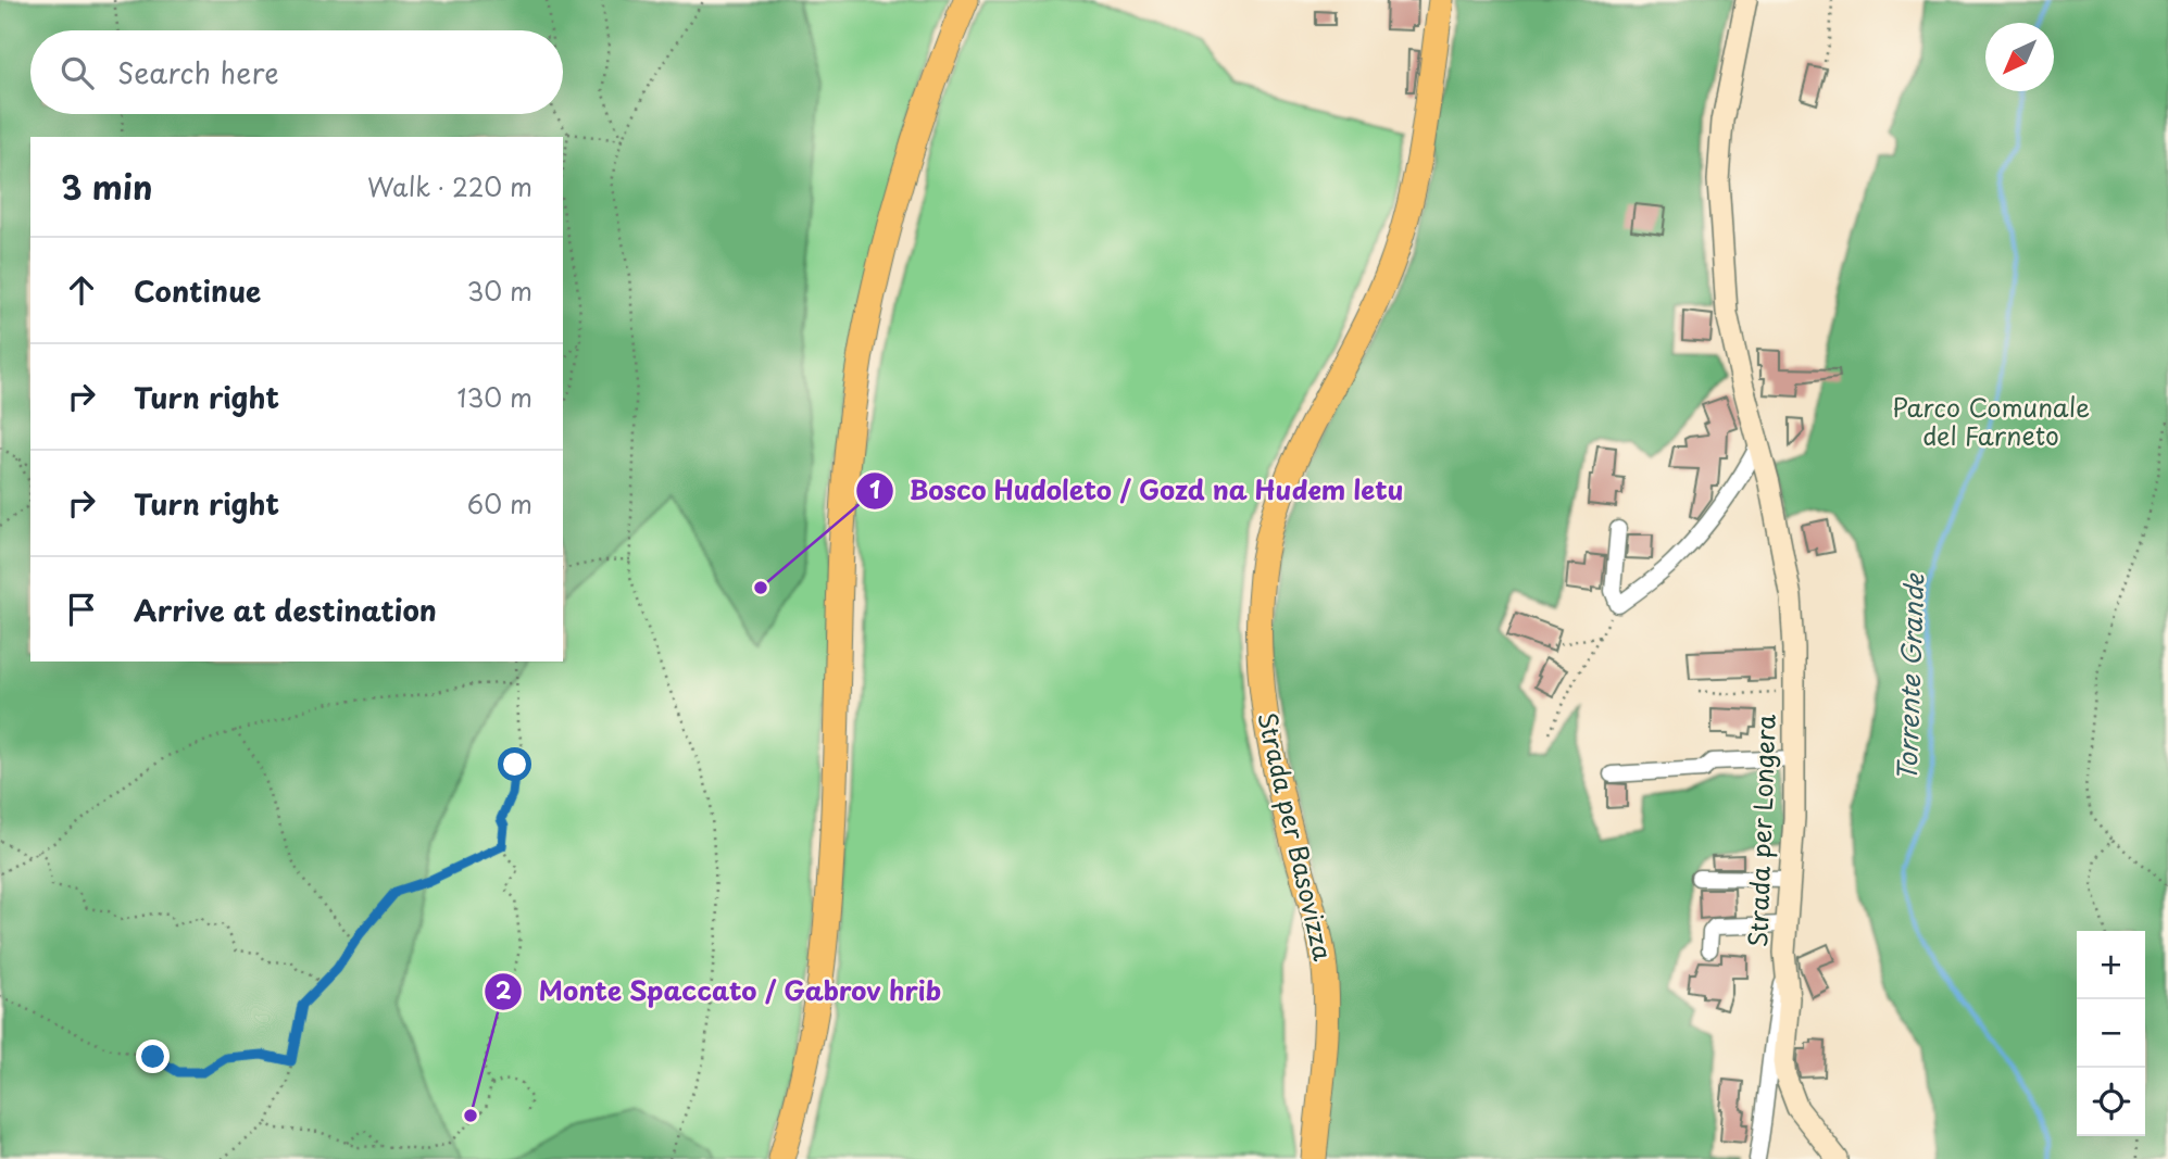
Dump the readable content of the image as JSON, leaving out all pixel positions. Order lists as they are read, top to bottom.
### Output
{
  "streets": {
    "main road": ["Strada per Basovizza"],
    "street": ["Strada per Longera"]
  },
  "water": ["Torrente Grande"],
  "parks": ["Parco Comunale del Farneto"],
  "places": ["Bosco Hudoleto / Gozd na Hudem letu", "Monte Spaccato / Gabrov hrib"],
  "north": "bottom left",
  "page": {
    "search": "Search here",
    "heading": ["3 min", "Walk · 220 m"],
    "list": [
      ["Continue", "30 m"],
      ["Turn right", "130 m"],
      ["Turn right", "60 m"],
      "Arrive at destination"
    ],
    "map_buttons": ["+", "−"]
  }
}
